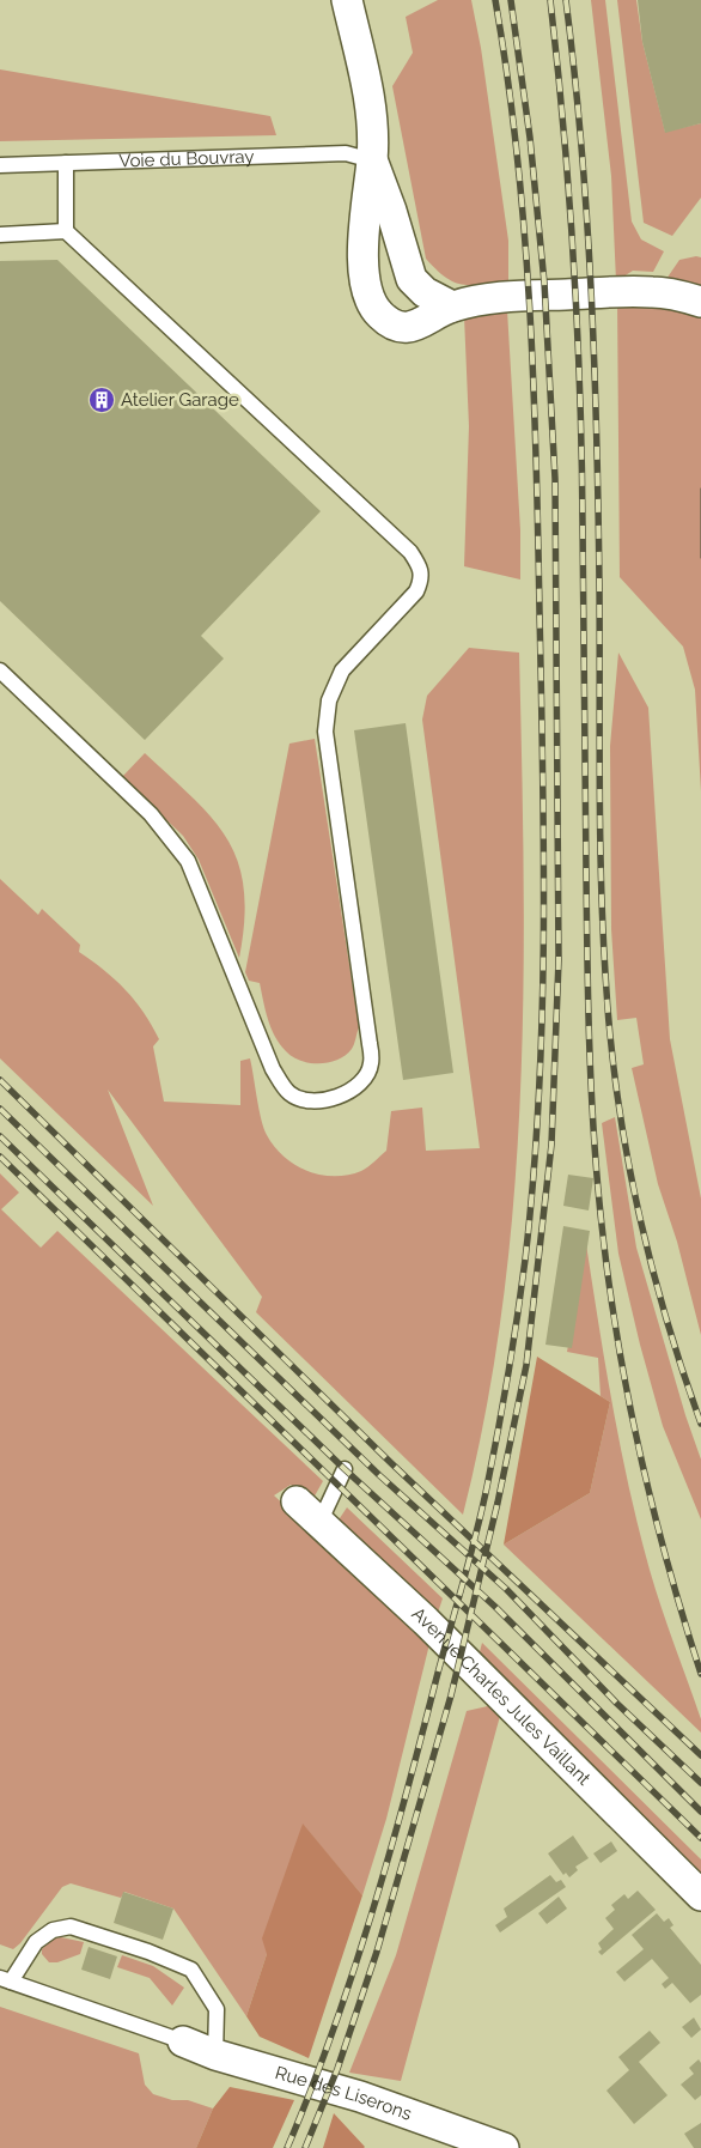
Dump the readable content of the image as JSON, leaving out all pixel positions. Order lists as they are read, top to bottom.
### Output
{
  "streets": {
    "street": ["Avenue Charles Jules Vaillant", "Rue des Liserons"],
    "lane": ["Voie du Bouvray"]
  },
  "places": {
    "building": ["Atelier Garage"]
  }
}
